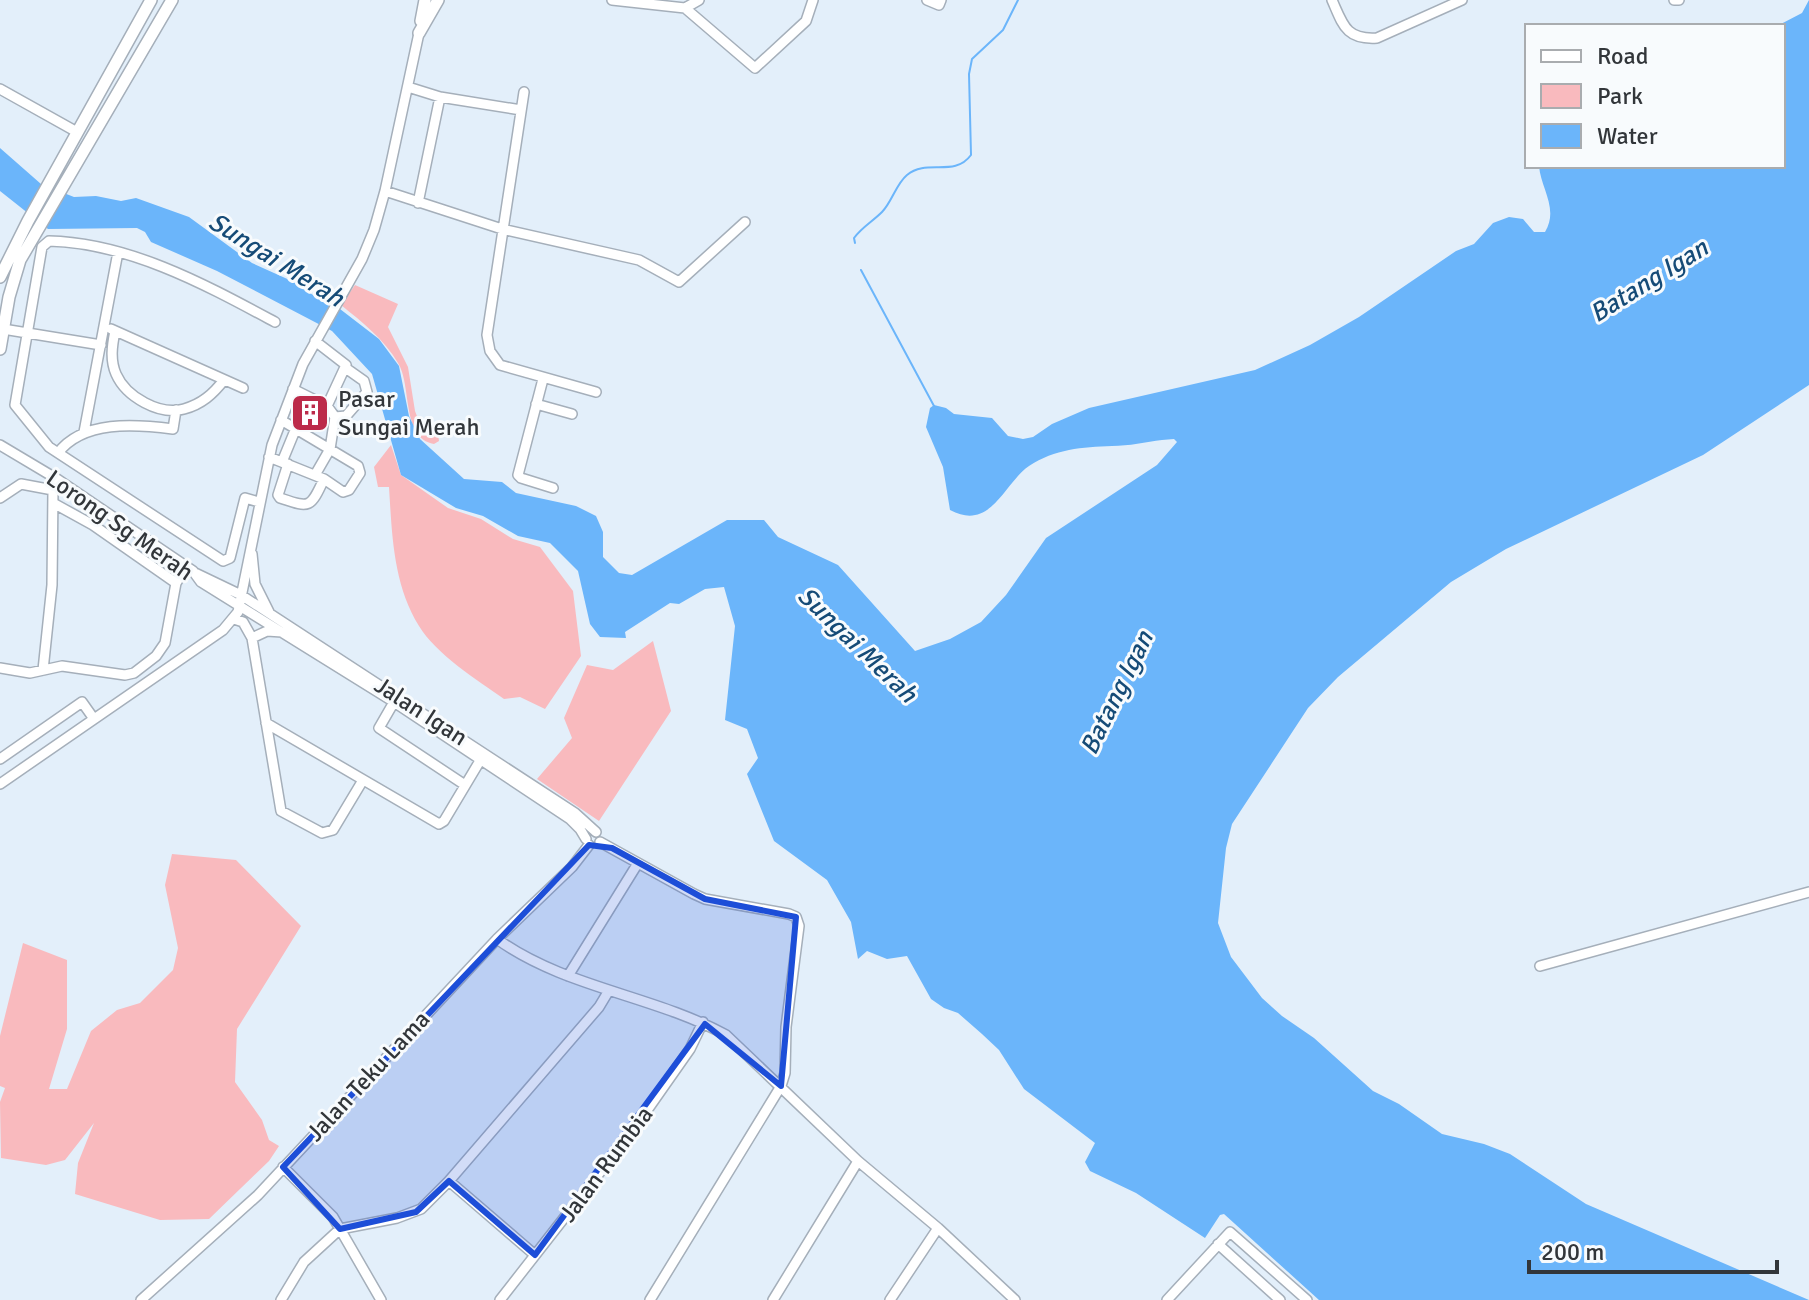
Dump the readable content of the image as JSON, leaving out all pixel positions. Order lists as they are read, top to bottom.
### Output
{
  "streets": {
    "street": [
      "Lorong Sg Merah",
      "Jalan Igan",
      "Jalan Teku Lama",
      "Jalan Rumbia"
    ]
  },
  "crossings": [
    ["Lorong Sg Merah", "Jalan Igan"],
    ["Jalan Igan", "Jalan Teku Lama"]
  ],
  "water": ["Sungai Merah", "Batang Igan"],
  "places": {
    "building": ["Pasar Sungai Merah"]
  },
  "legend": ["Road", "Park", "Water"],
  "scale_bar": "200 m"
}
